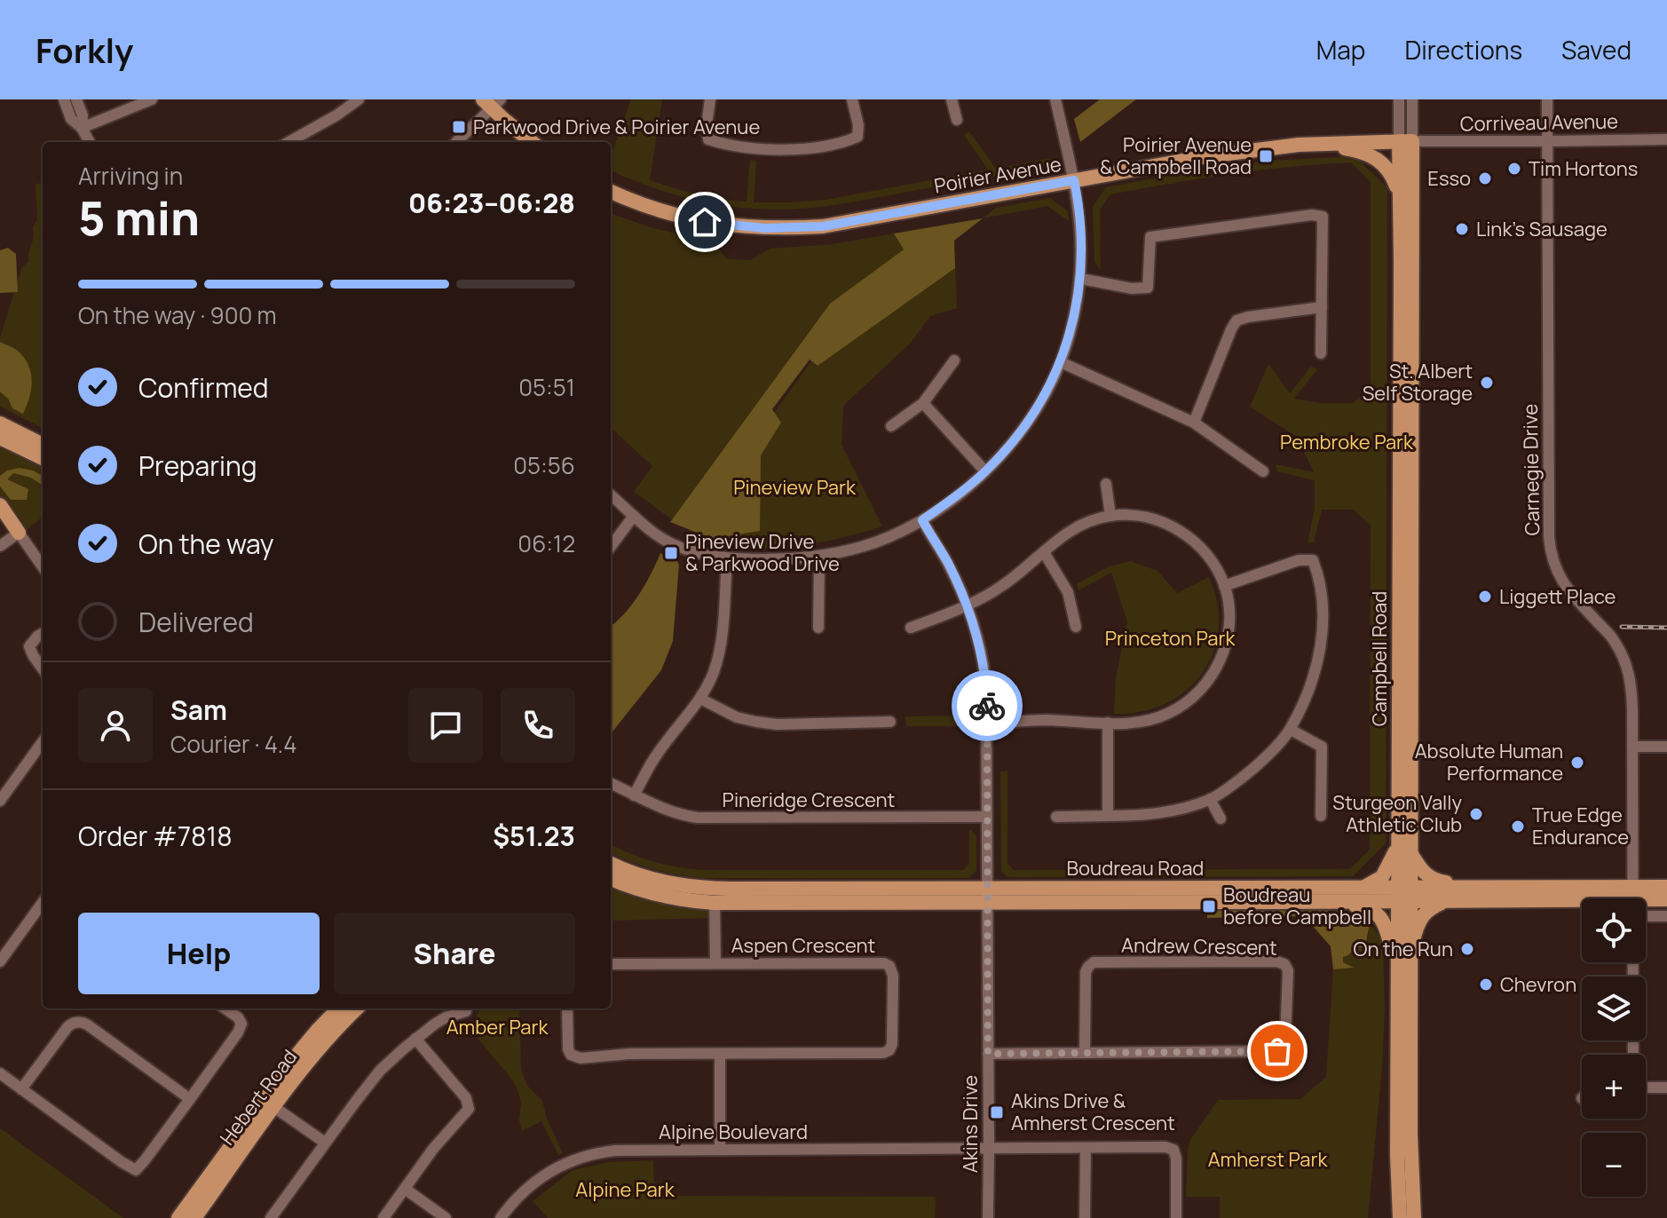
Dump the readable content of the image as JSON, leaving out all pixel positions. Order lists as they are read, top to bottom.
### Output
{
  "streets": {
    "main road": [
      "Poirier Avenue",
      "Campbell Road",
      "Boudreau Road",
      "Hebert Road"
    ],
    "street": [
      "Corriveau Avenue",
      "Carnegie Drive",
      "Pineridge Crescent",
      "Aspen Crescent",
      "Andrew Crescent",
      "Akins Drive",
      "Alpine Boulevard"
    ]
  },
  "crossings": [
    ["Corriveau Avenue", "Poirier Avenue"],
    ["Corriveau Avenue", "Carnegie Drive"],
    ["Corriveau Avenue", "Campbell Road"],
    ["Poirier Avenue", "Campbell Road"],
    ["Carnegie Drive", "Boudreau Road"],
    ["Campbell Road", "Boudreau Road"],
    ["Pineridge Crescent", "Akins Drive"],
    ["Boudreau Road", "Aspen Crescent"],
    ["Boudreau Road", "Akins Drive"],
    ["Andrew Crescent", "Akins Drive"],
    ["Akins Drive", "Alpine Boulevard"]
  ],
  "parks": [
    "Pembroke Park",
    "Pineview Park",
    "Princeton Park",
    "Amber Park",
    "Amherst Park",
    "Alpine Park"
  ],
  "places": {
    "transit": [
      "Parkwood Drive & Poirier Avenue",
      "Poirier Avenue & Campbell Road",
      "Pineview Drive & Parkwood Drive",
      "Boudreau before Campbell",
      "Akins Drive & Amherst Crescent"
    ],
    "other": [
      "Tim Hortons",
      "Esso",
      "Link's Sausage",
      "St. Albert Self Storage",
      "Liggett Place",
      "Absolute Human Performance",
      "Sturgeon Vally Athletic Club",
      "True Edge Endurance",
      "On the Run",
      "Chevron"
    ]
  },
  "page": {
    "header": "Forkly",
    "nav": ["Map", "Directions", "Saved"],
    "heading": ["5 min", "Arriving in", "06:23–06:28"],
    "panel": [
      "Sam",
      "Courier · 4.4",
      "Order #7818",
      "$51.23"
    ],
    "bar": "On the way · 900 m",
    "list": [
      ["Confirmed", "05:51"],
      ["Preparing", "05:56"],
      ["On the way", "06:12"],
      "Delivered"
    ],
    "map_buttons": ["+", "−"],
    "buttons": ["Help", "Share"]
  }
}
